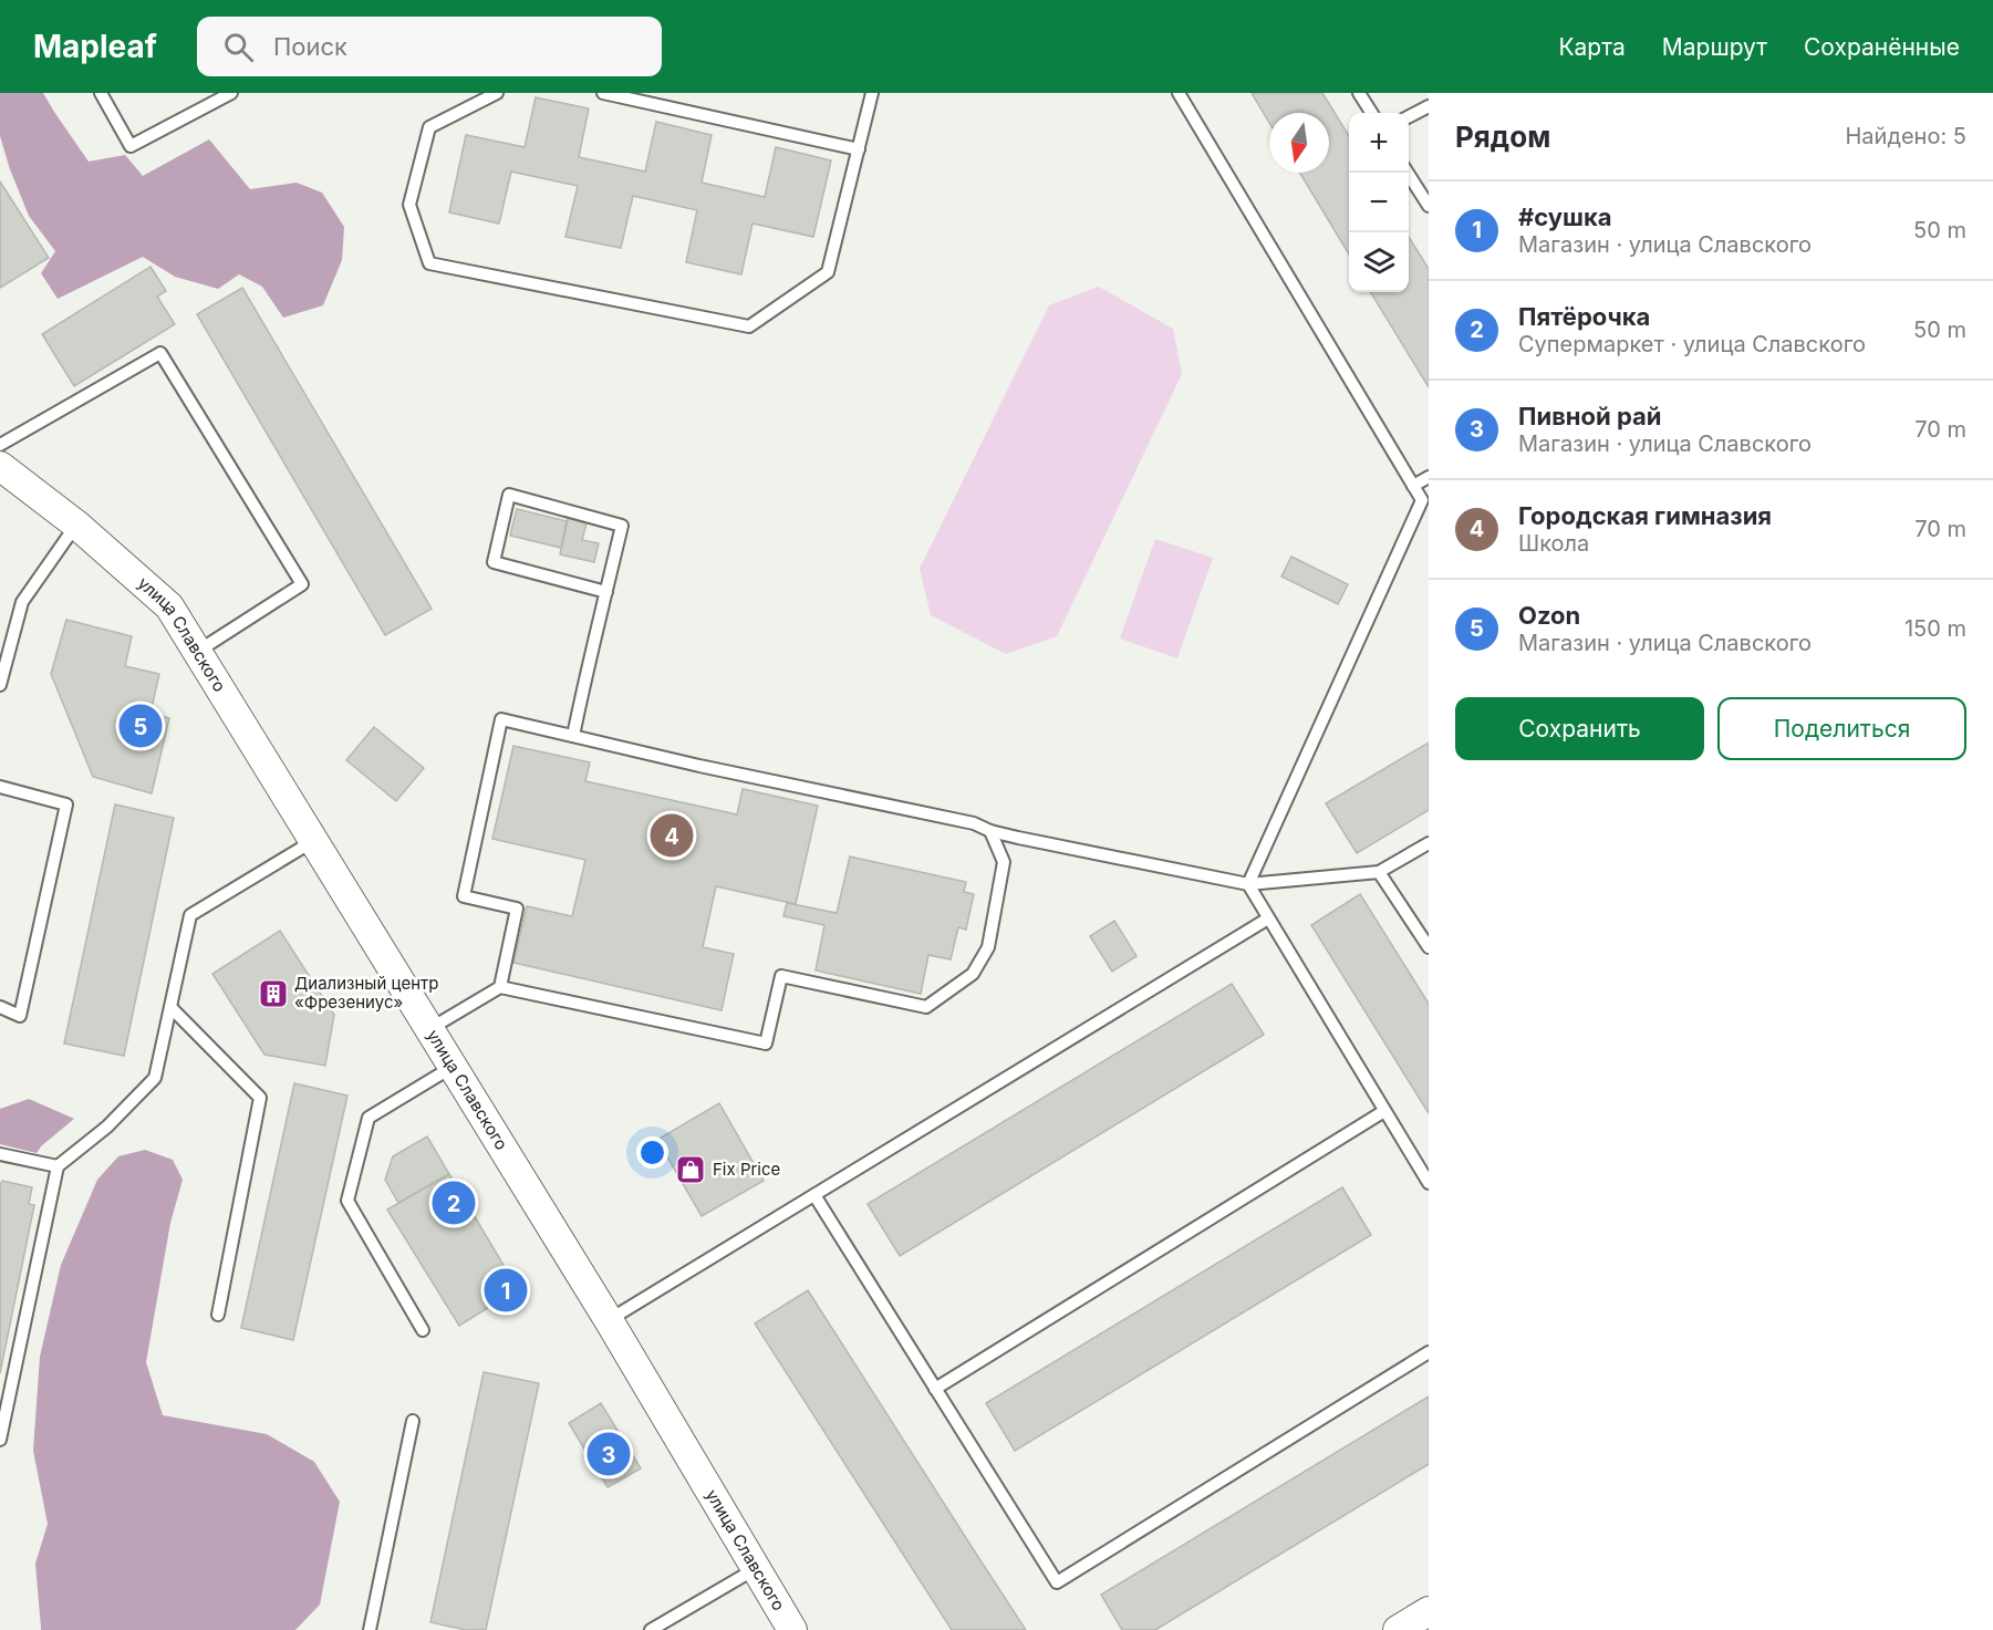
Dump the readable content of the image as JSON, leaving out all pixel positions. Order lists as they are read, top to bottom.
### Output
{
  "streets": {
    "street": ["улица Славского"]
  },
  "places": {
    "building": ["Диализный центр «Фрезениус»"],
    "shop": ["Fix Price"]
  },
  "north": "bottom",
  "page": {
    "header": "Mapleaf",
    "search": "Поиск",
    "nav": ["Карта", "Маршрут", "Сохранённые"],
    "heading": ["Рядом", "Найдено: 5"],
    "map_buttons": ["+", "−"],
    "list": [
      {
        "mark": "1",
        "name": "#сушка",
        "note": "Магазин · улица Славского",
        "value": "50 m"
      },
      {
        "mark": "2",
        "name": "Пятёрочка",
        "note": "Супермаркет · улица Славского",
        "value": "50 m"
      },
      {
        "mark": "3",
        "name": "Пивной рай",
        "note": "Магазин · улица Славского",
        "value": "70 m"
      },
      {
        "mark": "4",
        "name": "Городская гимназия",
        "note": "Школа",
        "value": "70 m"
      },
      {
        "mark": "5",
        "name": "Ozon",
        "note": "Магазин · улица Славского",
        "value": "150 m"
      }
    ],
    "buttons": ["Сохранить", "Поделиться"],
    "pins": [
      "5",
      "4",
      "2",
      "1",
      "3"
    ]
  }
}
